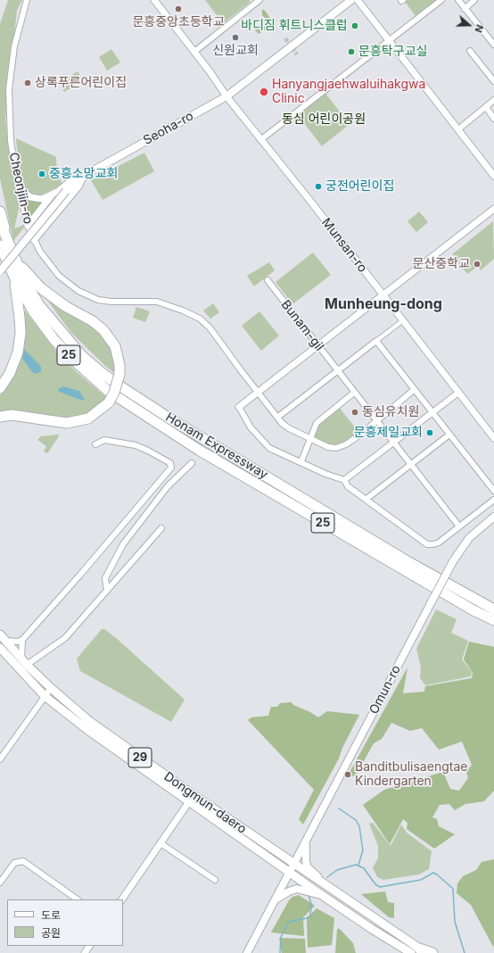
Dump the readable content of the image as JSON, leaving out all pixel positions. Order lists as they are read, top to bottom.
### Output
{
  "streets": {
    "highway": ["25", "Honam Expressway"],
    "main road": [
      "Seoha-ro",
      "Omun-ro",
      "29",
      "Dongmun-daero"
    ],
    "street": ["Cheonjiin-ro", "Munsan-ro", "Bunam-gil"]
  },
  "crossings": [
    ["Seoha-ro", "Munsan-ro"],
    ["Cheonjiin-ro", "Bunam-gil"],
    ["Omun-ro", "Dongmun-daero"]
  ],
  "districts": ["Munheung-dong"],
  "parks": ["동심 어린이공원"],
  "places": [
    "문흥중앙초등학교",
    "바디짐 휘트니스클럽",
    "신원교회",
    "문흥탁구교실",
    "상록푸른어린이집",
    "Hanyangjaehwaluihakgwa Clinic",
    "중흥소망교회",
    "궁전어린이집",
    "문산중학교",
    "동심유치원",
    "문흥제일교회",
    "Banditbulisaengtae Kindergarten"
  ],
  "legend": ["도로", "공원"],
  "north": "right"
}
